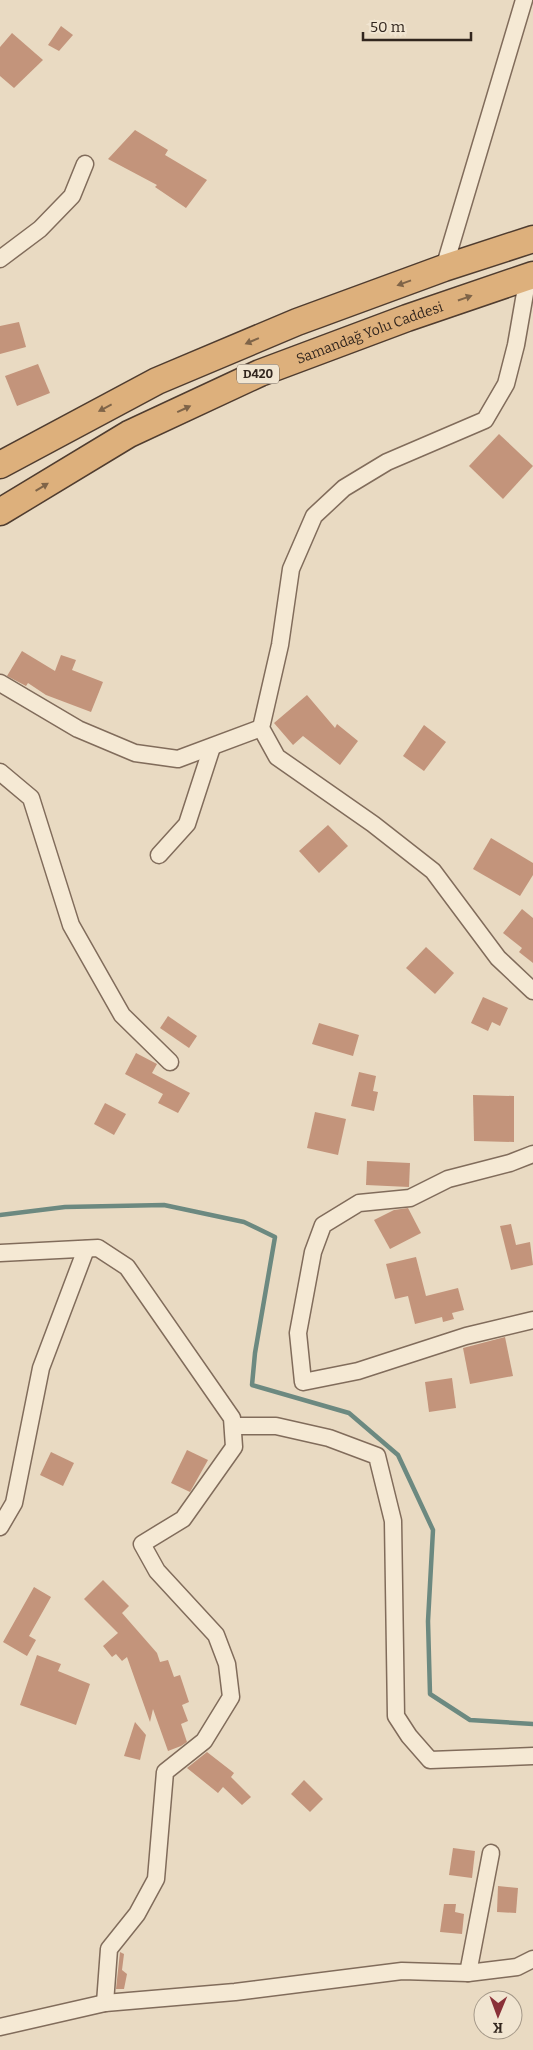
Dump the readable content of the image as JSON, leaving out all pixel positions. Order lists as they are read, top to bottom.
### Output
{
  "streets": {
    "highway": ["Samandağ Yolu Caddesi", "D420"]
  },
  "scale_bar": "50 m",
  "north": "bottom"
}
